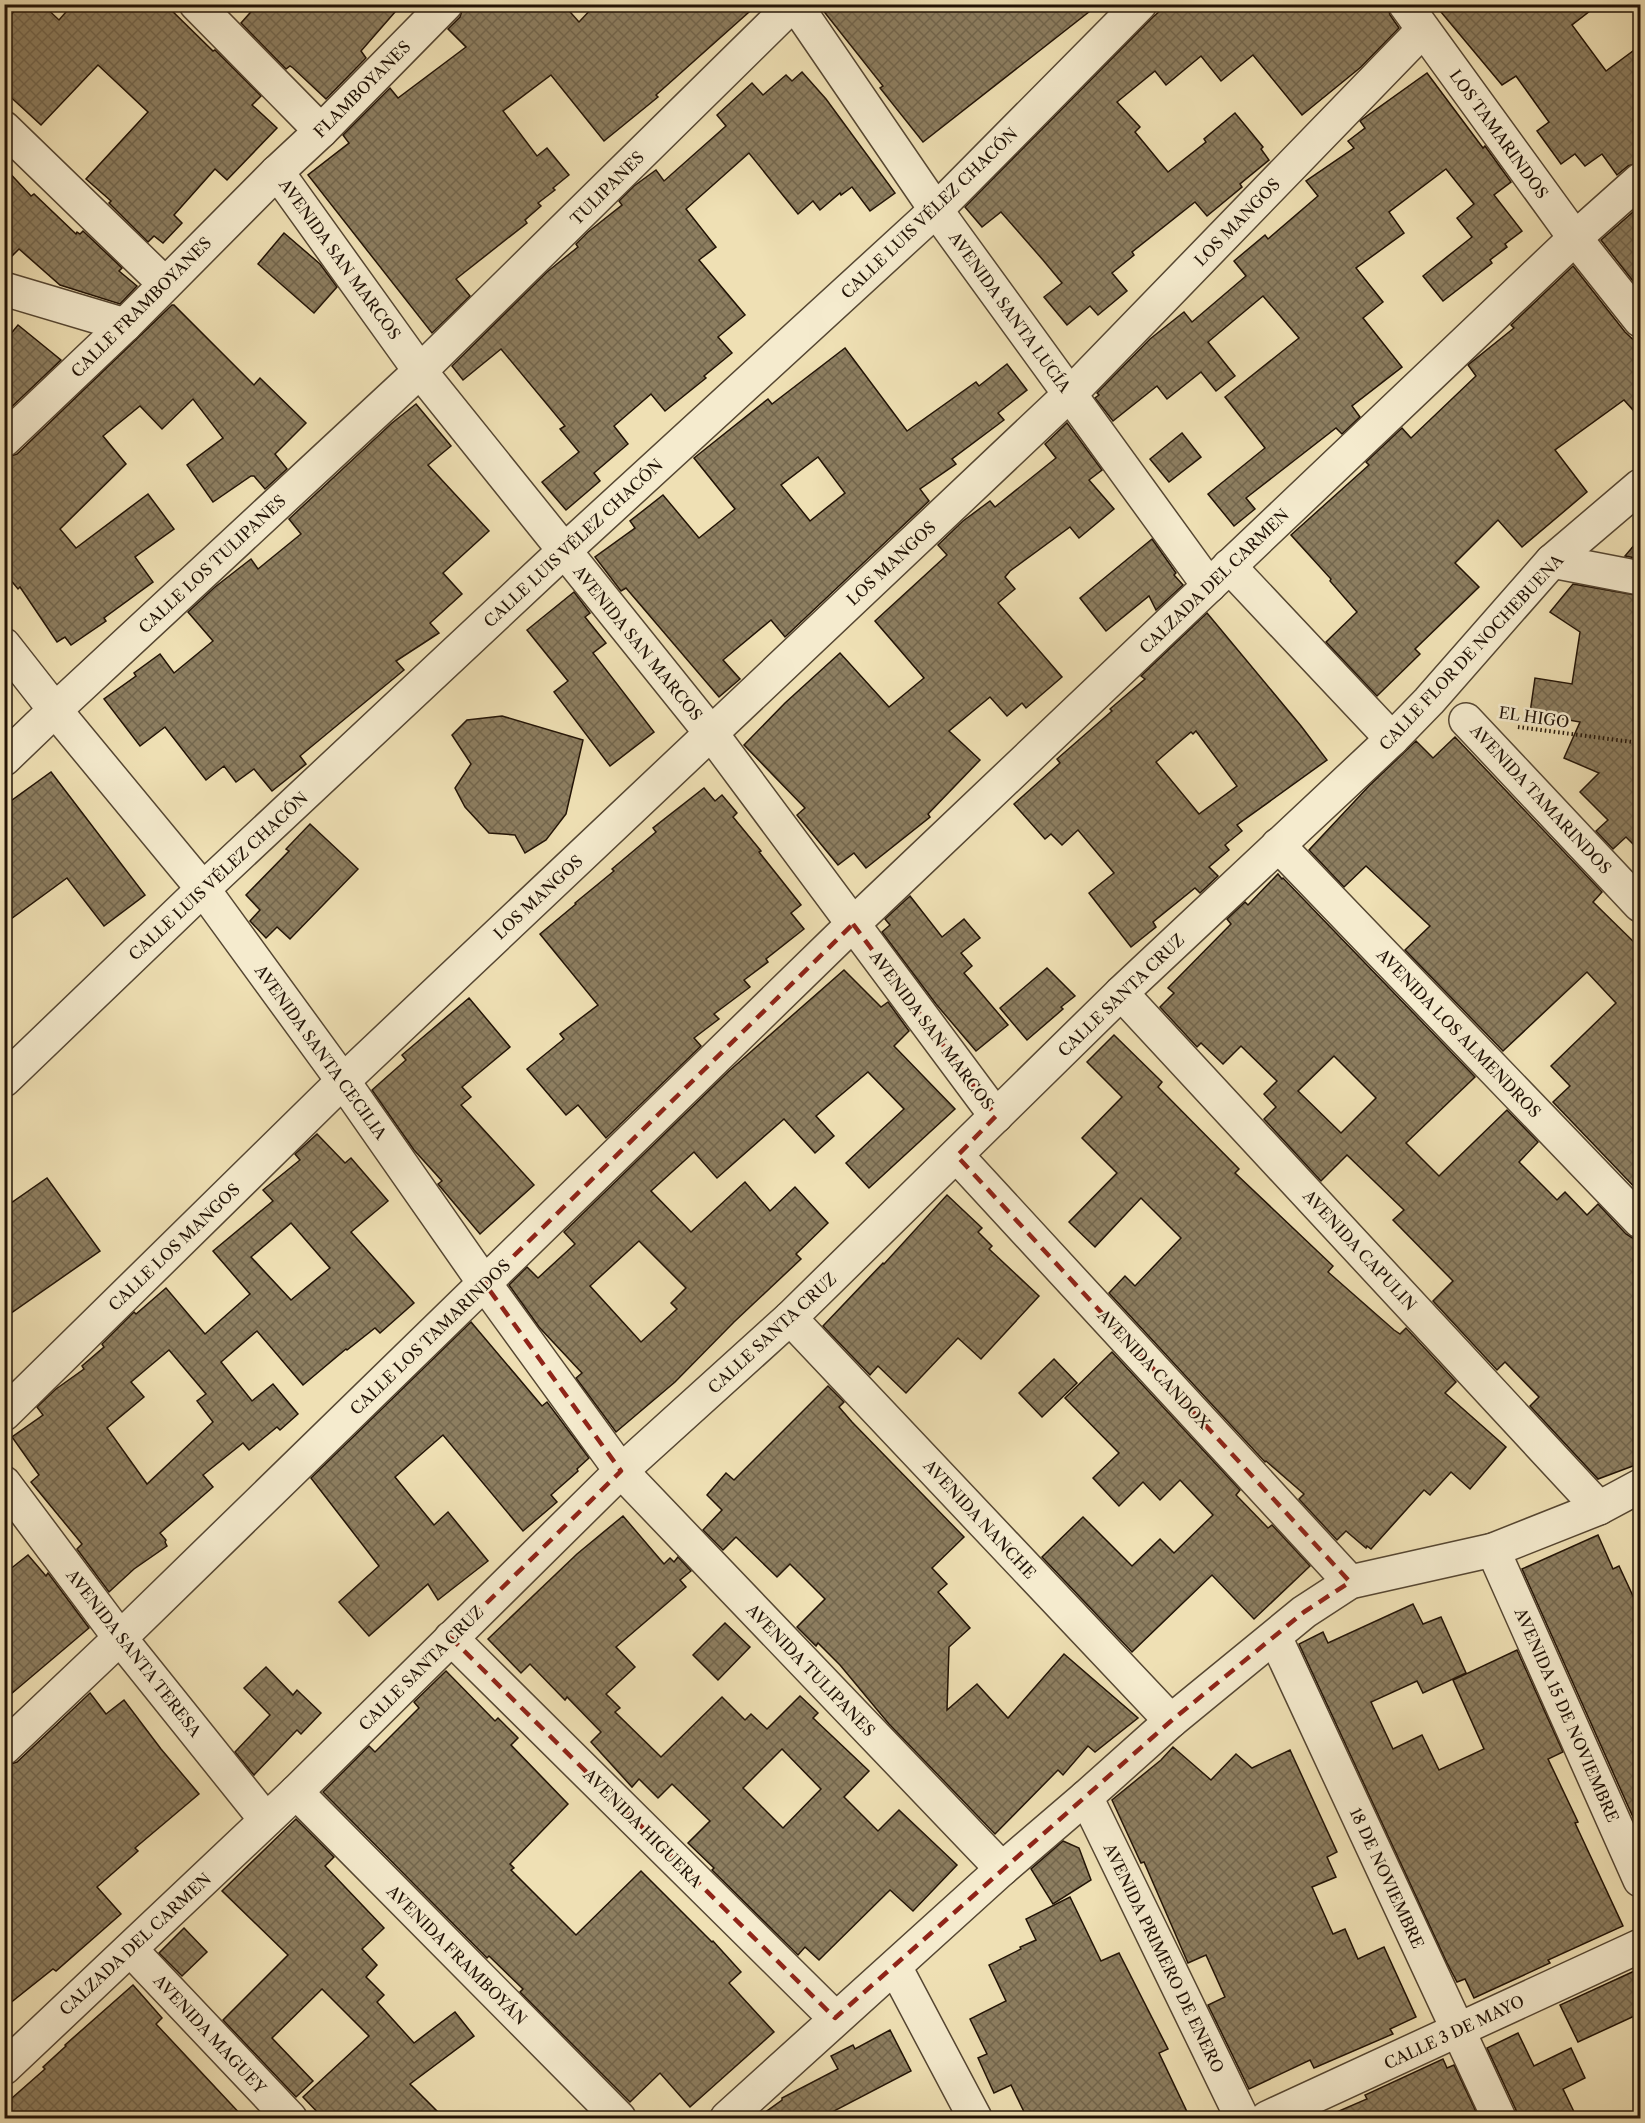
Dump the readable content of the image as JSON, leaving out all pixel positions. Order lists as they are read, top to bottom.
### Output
{
  "streets": {
    "street": [
      "FLAMBOYANES",
      "LOS TAMARINDOS",
      "TULIPANES",
      "CALLE LUIS VÉLEZ CHACÓN",
      "LOS MANGOS",
      "AVENIDA SAN MARCOS",
      "CALLE FRAMBOYANES",
      "AVENIDA SANTA LUCÍA",
      "CALLE LOS TULIPANES",
      "CALZADA DEL CARMEN",
      "CALLE FLOR DE NOCHEBUENA",
      "AVENIDA TAMARINDOS",
      "CALLE SANTA CRUZ",
      "AVENIDA LOS ALMENDROS",
      "AVENIDA SANTA CECILIA",
      "CALLE LOS MANGOS",
      "AVENIDA CAPULIN",
      "CALLE LOS TAMARINDOS",
      "AVENIDA CANDOX",
      "AVENIDA NANCHE",
      "AVENIDA SANTA TERESA",
      "AVENIDA TULIPANES",
      "AVENIDA 15 DE NOVIEMBRE",
      "AVENIDA HIGUERA",
      "18 DE NOVIEMBRE",
      "AVENIDA FRAMBOYÁN",
      "AVENIDA PRIMERO DE ENERO",
      "CALLE 3 DE MAYO",
      "AVENIDA MAGUEY"
    ],
    "path": ["EL HIGO"]
  },
  "crossings": [
    ["FLAMBOYANES", "AVENIDA SAN MARCOS"],
    ["FLAMBOYANES", "CALLE FRAMBOYANES"],
    ["LOS TAMARINDOS", "LOS MANGOS"],
    ["LOS TAMARINDOS", "CALZADA DEL CARMEN"],
    ["TULIPANES", "AVENIDA SAN MARCOS"],
    ["TULIPANES", "AVENIDA SANTA LUCÍA"],
    ["TULIPANES", "CALLE LOS TULIPANES"],
    ["CALLE LUIS VÉLEZ CHACÓN", "AVENIDA SAN MARCOS"],
    ["CALLE LUIS VÉLEZ CHACÓN", "AVENIDA SANTA LUCÍA"],
    ["CALLE LUIS VÉLEZ CHACÓN", "AVENIDA SANTA CECILIA"],
    ["LOS MANGOS", "AVENIDA SAN MARCOS"],
    ["LOS MANGOS", "AVENIDA SANTA LUCÍA"],
    ["LOS MANGOS", "AVENIDA SANTA CECILIA"],
    ["LOS MANGOS", "CALLE LOS MANGOS"],
    ["AVENIDA SAN MARCOS", "CALLE FRAMBOYANES"],
    ["AVENIDA SAN MARCOS", "CALLE LOS TULIPANES"],
    ["AVENIDA SAN MARCOS", "CALZADA DEL CARMEN"],
    ["AVENIDA SAN MARCOS", "CALLE SANTA CRUZ"],
    ["AVENIDA SAN MARCOS", "CALLE LOS TAMARINDOS"],
    ["AVENIDA SANTA LUCÍA", "CALZADA DEL CARMEN"],
    ["AVENIDA SANTA LUCÍA", "CALLE FLOR DE NOCHEBUENA"],
    ["CALLE LOS TULIPANES", "AVENIDA SANTA CECILIA"],
    ["CALZADA DEL CARMEN", "CALLE SANTA CRUZ"],
    ["CALZADA DEL CARMEN", "CALLE LOS TAMARINDOS"],
    ["CALZADA DEL CARMEN", "AVENIDA SANTA TERESA"],
    ["CALZADA DEL CARMEN", "AVENIDA MAGUEY"],
    ["CALLE FLOR DE NOCHEBUENA", "CALLE SANTA CRUZ"],
    ["CALLE FLOR DE NOCHEBUENA", "AVENIDA LOS ALMENDROS"],
    ["CALLE SANTA CRUZ", "AVENIDA LOS ALMENDROS"],
    ["CALLE SANTA CRUZ", "AVENIDA SANTA CECILIA"],
    ["CALLE SANTA CRUZ", "AVENIDA CAPULIN"],
    ["CALLE SANTA CRUZ", "AVENIDA CANDOX"],
    ["CALLE SANTA CRUZ", "AVENIDA NANCHE"],
    ["CALLE SANTA CRUZ", "AVENIDA SANTA TERESA"],
    ["CALLE SANTA CRUZ", "AVENIDA TULIPANES"],
    ["CALLE SANTA CRUZ", "AVENIDA HIGUERA"],
    ["CALLE SANTA CRUZ", "AVENIDA FRAMBOYÁN"],
    ["AVENIDA SANTA CECILIA", "CALLE LOS MANGOS"],
    ["AVENIDA SANTA CECILIA", "CALLE LOS TAMARINDOS"],
    ["AVENIDA SANTA CECILIA", "AVENIDA TULIPANES"],
    ["CALLE LOS TAMARINDOS", "AVENIDA SANTA TERESA"],
    ["18 DE NOVIEMBRE", "CALLE 3 DE MAYO"]
  ]
}
